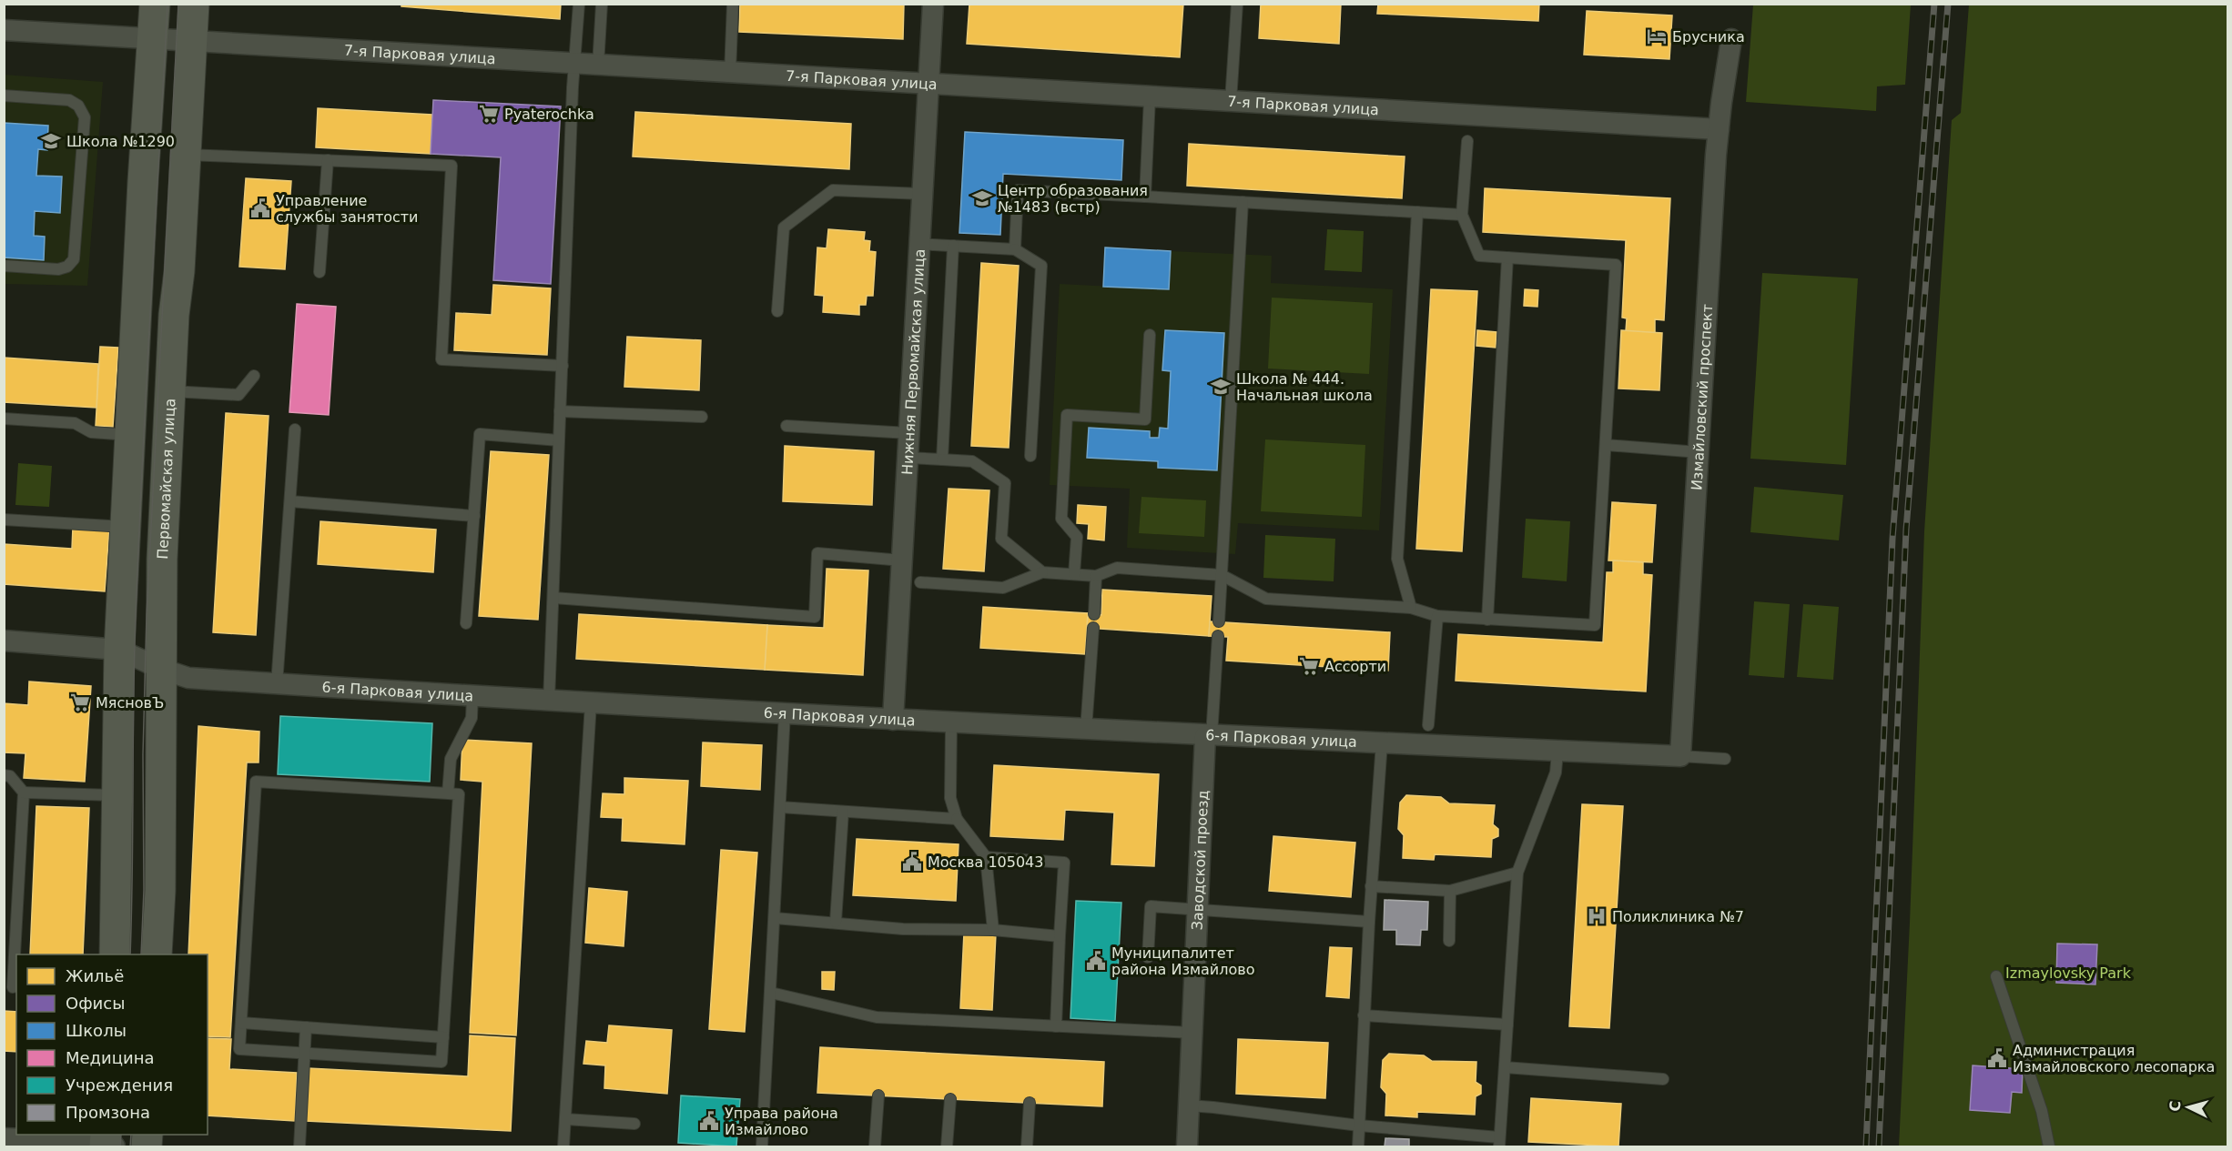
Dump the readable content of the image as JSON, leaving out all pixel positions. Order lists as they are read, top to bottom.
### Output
{
  "streets": {
    "main road": ["Первомайская улица"],
    "street": [
      "7-я Парковая улица",
      "Нижняя Первомайская улица",
      "Измайловский проспект",
      "6-я Парковая улица",
      "Заводской проезд"
    ]
  },
  "crossings": [
    ["7-я Парковая улица", "Нижняя Первомайская улица"],
    ["7-я Парковая улица", "Измайловский проспект"],
    ["7-я Парковая улица", "Первомайская улица"],
    ["Нижняя Первомайская улица", "6-я Парковая улица"],
    ["Измайловский проспект", "6-я Парковая улица"],
    ["Первомайская улица", "6-я Парковая улица"],
    ["6-я Парковая улица", "Заводской проезд"]
  ],
  "parks": ["Izmaylovsky Park"],
  "places": {
    "hotel": ["Брусника"],
    "supermarket": ["Pyaterochka", "Ассорти", "МясновЪ"],
    "school or university": ["Школа №1290", "Центр образования №1483 (встр)", "Школа № 444. Начальная школа"],
    "public building": [
      "Управление cлужбы занятости",
      "Москва 105043",
      "Муниципалитет района Измайлово",
      "Администрация Измайловского лесопарка",
      "Управа района Измайлово"
    ],
    "hospital": ["Поликлиника №7"]
  },
  "legend": [
    "Жильё",
    "Офисы",
    "Школы",
    "Медицина",
    "Учреждения",
    "Промзона"
  ],
  "north": "left"
}
